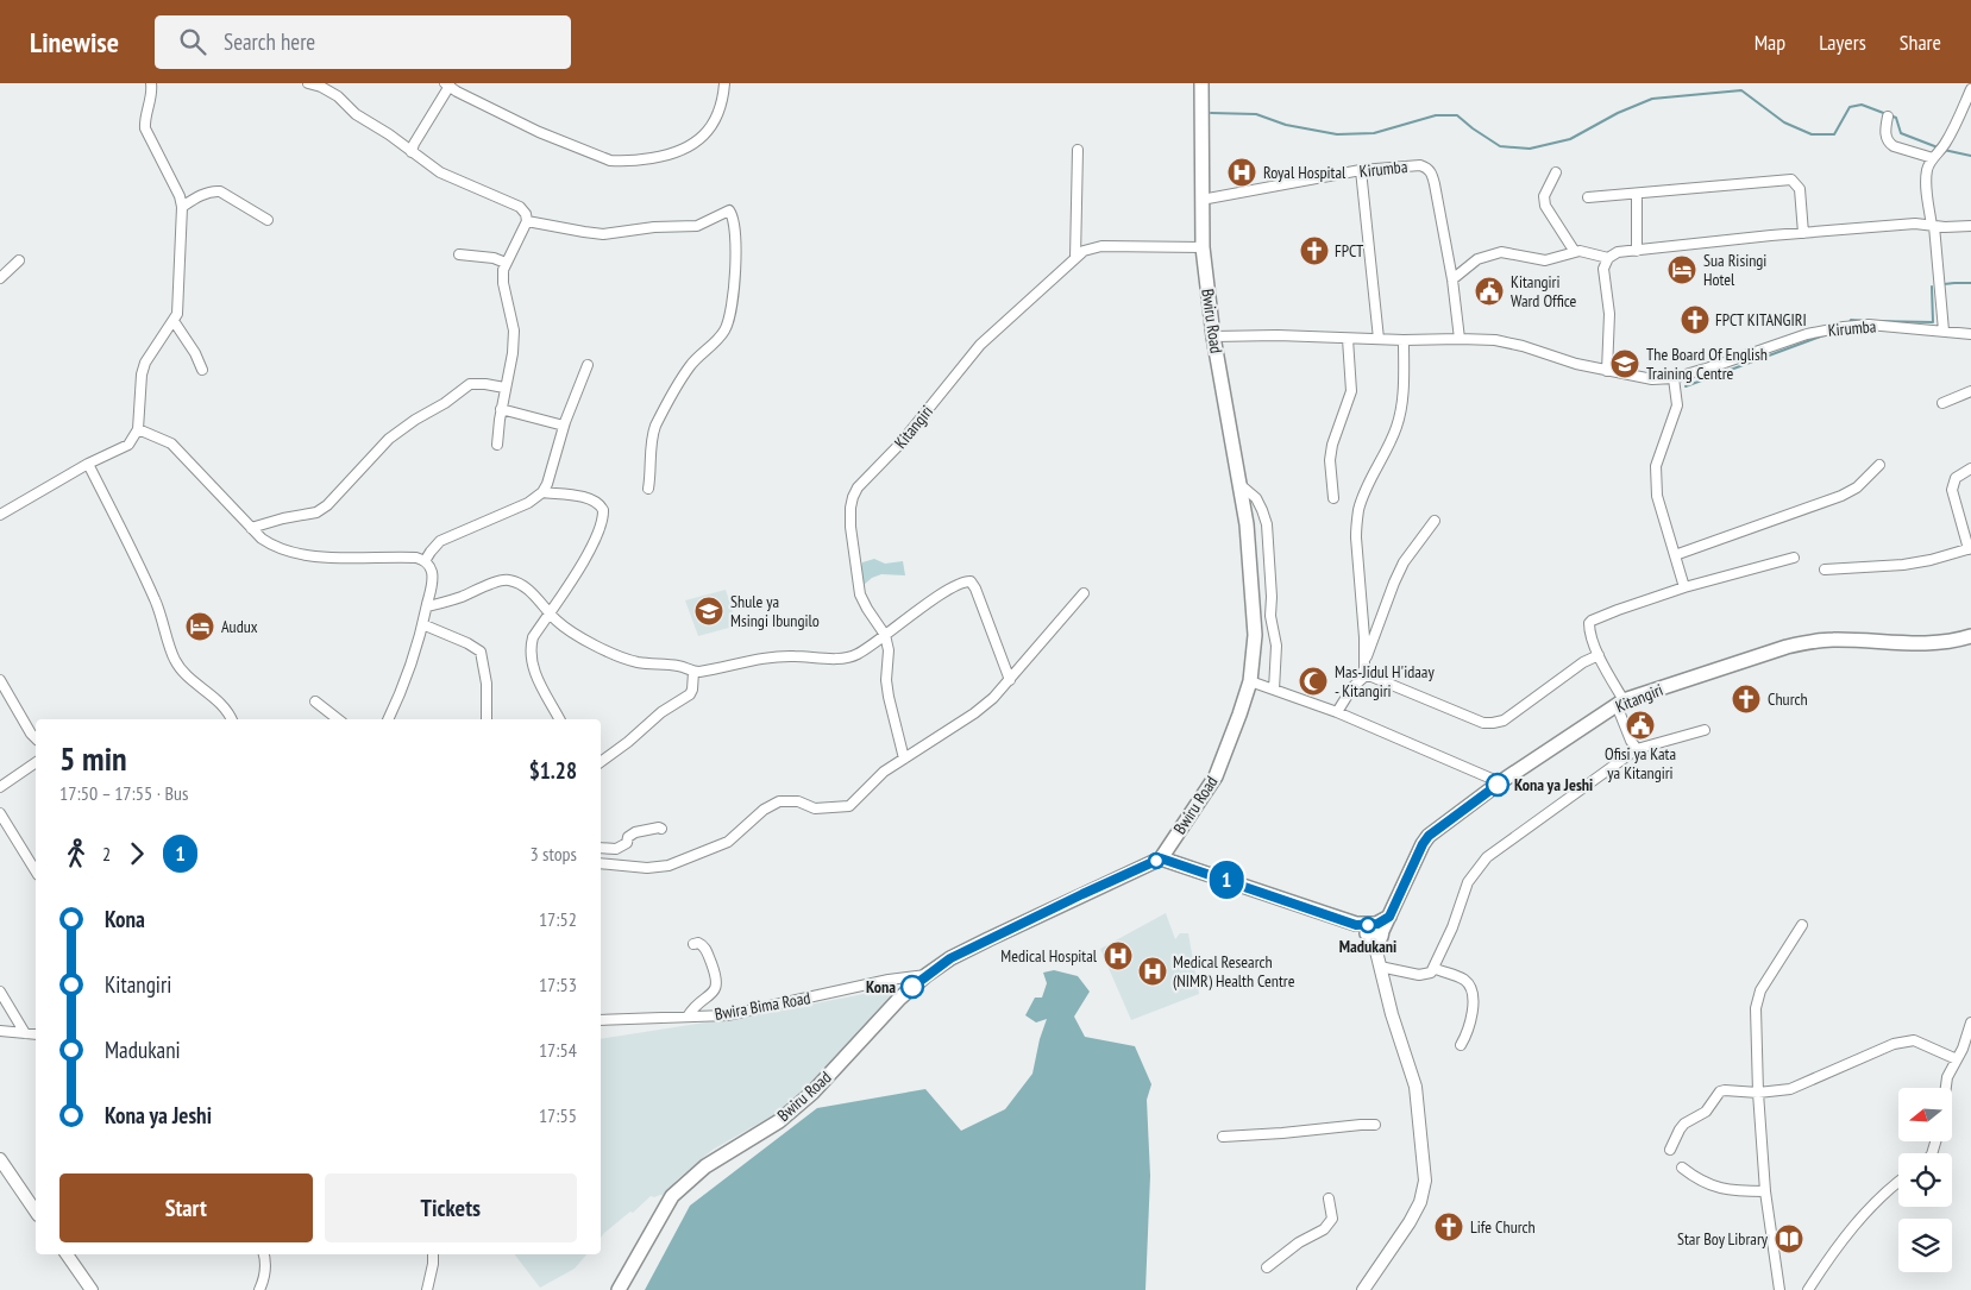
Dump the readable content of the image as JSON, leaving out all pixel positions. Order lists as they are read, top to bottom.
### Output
{
  "streets": {
    "main road": ["Bwiru Road", "Kitangiri"],
    "street": ["Kirumba", "Bwira Bima Road"]
  },
  "crossings": [
    ["Kirumba", "Bwiru Road"],
    ["Bwiru Road", "Kitangiri"],
    ["Bwiru Road", "Bwira Bima Road"]
  ],
  "places": {
    "hospital": ["Royal Hospital", "Medical Hospital", "Medical Research (NIMR) Health Centre"],
    "church": [
      "FPCT",
      "FPCT KITANGIRI",
      "Church",
      "Life Church"
    ],
    "hotel": ["Sua Risingi Hotel", "Audux"],
    "public building": ["Kitangiri Ward Office", "Ofisi ya Kata ya Kitangiri"],
    "school or university": ["The Board Of English Training Centre", "Shule ya Msingi Ibungilo"],
    "mosque": ["Mas-Jidul H'idaay - Kitangiri"],
    "other": ["Kona ya Jeshi", "Madukani", "Kona"],
    "library": ["Star Boy Library"]
  },
  "lines": ["bus line 1"],
  "north": "left",
  "page": {
    "header": "Linewise",
    "search": "Search here",
    "nav": ["Map", "Layers", "Share"],
    "on_map": "1",
    "heading": ["5 min", "17:50 – 17:55 · Bus", "$1.28"],
    "legs": ["2", "1", "3 stops"],
    "list": [
      {
        "name": "Kona",
        "value": "17:52"
      },
      {
        "name": "Kitangiri",
        "value": "17:53"
      },
      {
        "name": "Madukani",
        "value": "17:54"
      },
      {
        "name": "Kona ya Jeshi",
        "value": "17:55"
      }
    ],
    "buttons": ["Start", "Tickets"]
  }
}
